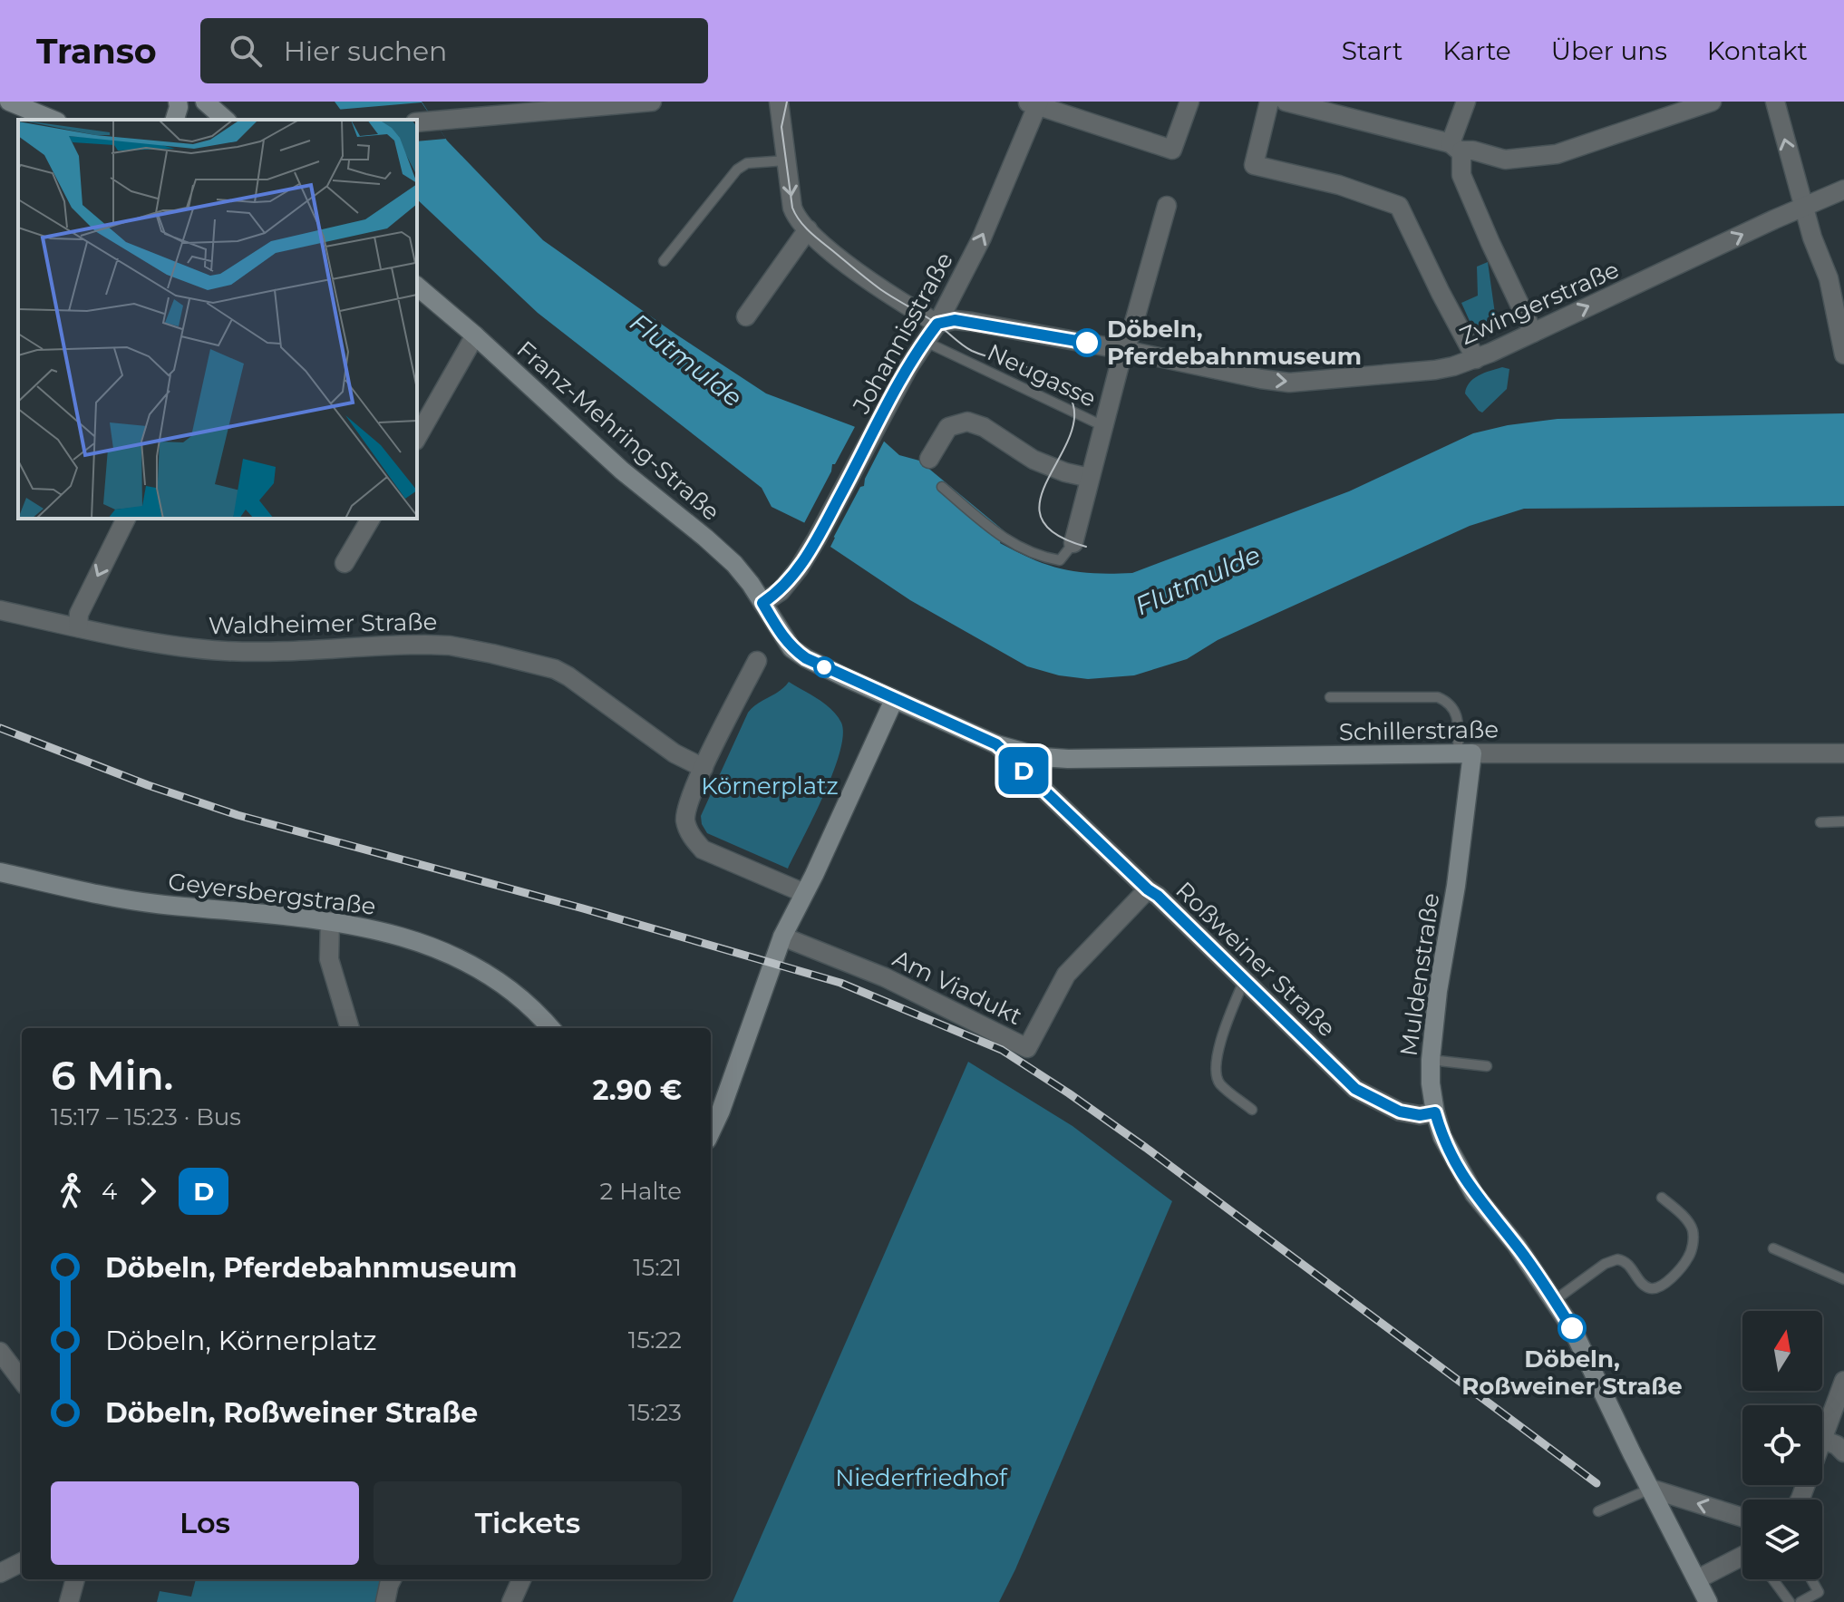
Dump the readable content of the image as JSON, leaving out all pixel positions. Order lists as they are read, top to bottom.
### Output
{
  "streets": {
    "main road": [
      "Franz-Mehring-Straße",
      "Schillerstraße",
      "Geyersbergstraße",
      "Muldenstraße"
    ],
    "street": [
      "Zwingerstraße",
      "Johannisstraße",
      "Waldheimer Straße",
      "Roßweiner Straße",
      "Am Viadukt"
    ],
    "lane": ["Neugasse"]
  },
  "crossings": [
    ["Zwingerstraße", "Johannisstraße"],
    ["Johannisstraße", "Neugasse"],
    ["Johannisstraße", "Franz-Mehring-Straße"],
    ["Schillerstraße", "Roßweiner Straße"],
    ["Schillerstraße", "Muldenstraße"],
    ["Roßweiner Straße", "Muldenstraße"],
    ["Roßweiner Straße", "Am Viadukt"]
  ],
  "water": ["Flutmulde"],
  "parks": ["Körnerplatz", "Niederfriedhof"],
  "places": ["Döbeln, Pferdebahnmuseum", "Döbeln, Roßweiner Straße"],
  "lines": ["bus line D"],
  "north": "top",
  "page": {
    "header": "Transo",
    "search": "Hier suchen",
    "nav": [
      "Start",
      "Karte",
      "Über uns",
      "Kontakt"
    ],
    "on_map": "D",
    "heading": ["6 Min.", "15:17 – 15:23 · Bus", "2.90 €"],
    "legs": ["4", "D", "2 Halte"],
    "list": [
      {
        "name": "Döbeln, Pferdebahnmuseum",
        "value": "15:21"
      },
      {
        "name": "Döbeln, Körnerplatz",
        "value": "15:22"
      },
      {
        "name": "Döbeln, Roßweiner Straße",
        "value": "15:23"
      }
    ],
    "buttons": ["Los", "Tickets"]
  }
}
